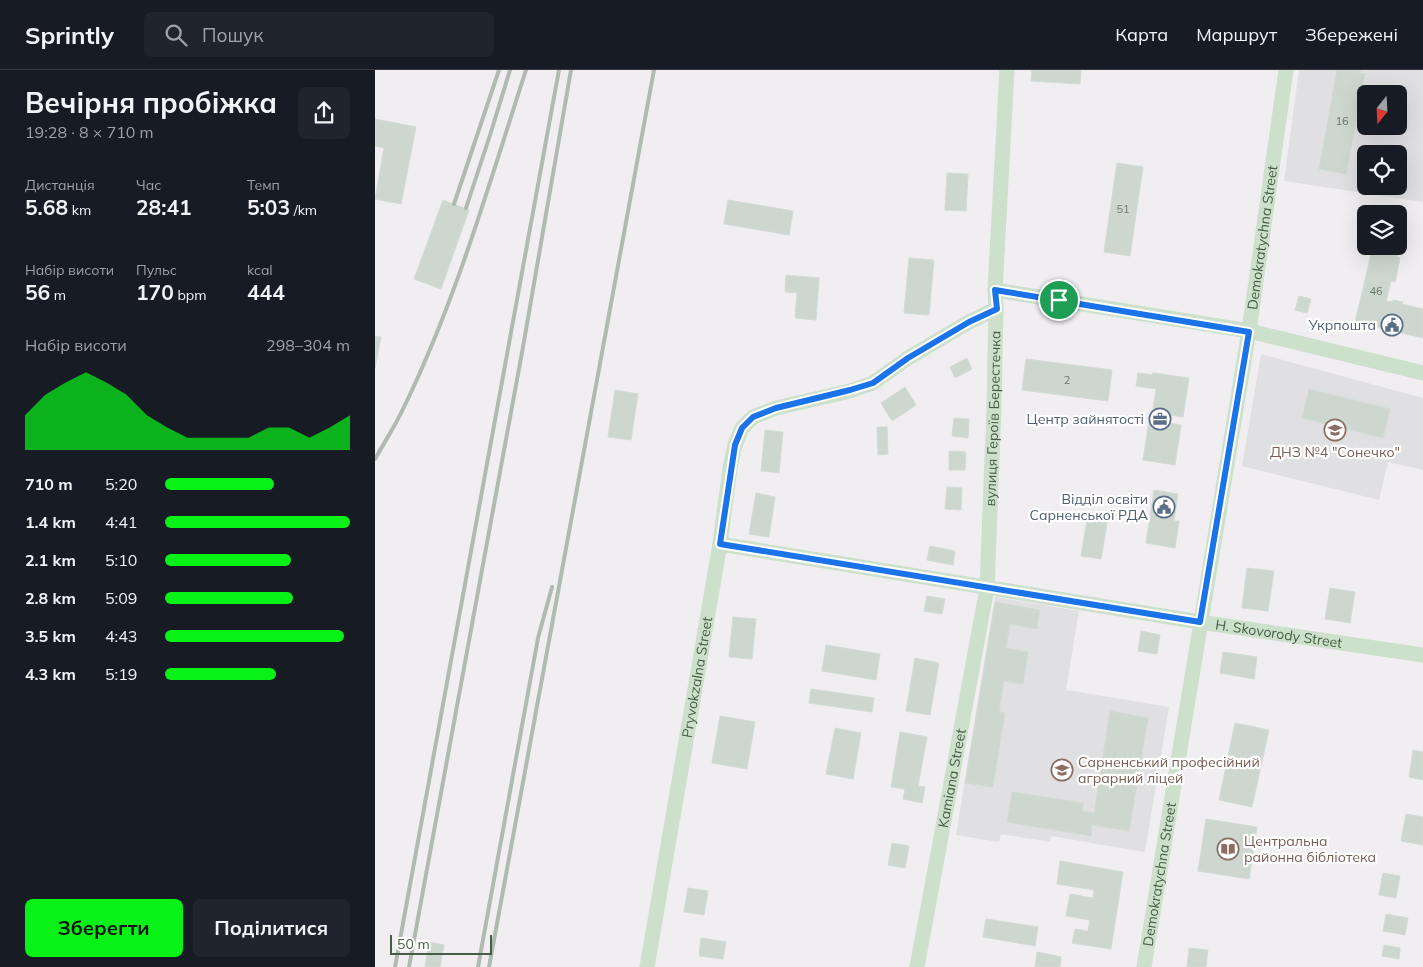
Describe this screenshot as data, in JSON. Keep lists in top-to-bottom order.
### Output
{
  "streets": {
    "street": [
      "Demokratychna Street",
      "вулиця Героїв Берестечка",
      "H. Skovorody Street",
      "Pryvokzalna Street",
      "Kamiana Street"
    ]
  },
  "crossings": [
    ["Demokratychna Street", "H. Skovorody Street"],
    ["вулиця Героїв Берестечка", "H. Skovorody Street"],
    ["вулиця Героїв Берестечка", "Pryvokzalna Street"],
    ["вулиця Героїв Берестечка", "Kamiana Street"],
    ["H. Skovorody Street", "Pryvokzalna Street"],
    ["H. Skovorody Street", "Kamiana Street"]
  ],
  "places": {
    "public building": ["Укрпошта", "Відділ освіти Сарненської РДА"],
    "office": ["Центр зайнятості"],
    "school or university": ["ДНЗ №4 \"Сонечко\"", "Сарненський професійний аграрний ліцей"],
    "library": ["Центральна районна бібліотека"]
  },
  "house_numbers": [
    "16",
    "51",
    "46",
    "2"
  ],
  "scale_bar": "50 m",
  "north": "bottom",
  "page": {
    "header": "Sprintly",
    "search": "Пошук",
    "nav": ["Карта", "Маршрут", "Збережені"],
    "heading": ["Вечірня пробіжка", "19:28 · 8 × 710 m"],
    "stats": [
      ["Дистанція", "5.68 km"],
      ["Час", "28:41"],
      ["Темп", "5:03 /km"],
      ["Набір висоти", "56 m"],
      ["Пульс", "170 bpm"],
      ["kcal", "444"]
    ],
    "chart": ["Набір висоти", "298–304 m"],
    "list": [
      {
        "name": "710 m",
        "note": "5:20"
      },
      {
        "name": "1.4 km",
        "note": "4:41"
      },
      {
        "name": "2.1 km",
        "note": "5:10"
      },
      {
        "name": "2.8 km",
        "note": "5:09"
      },
      {
        "name": "3.5 km",
        "note": "4:43"
      },
      {
        "name": "4.3 km",
        "note": "5:19"
      }
    ],
    "buttons": ["Зберегти", "Поділитися"],
    "scale": "50 m"
  }
}
